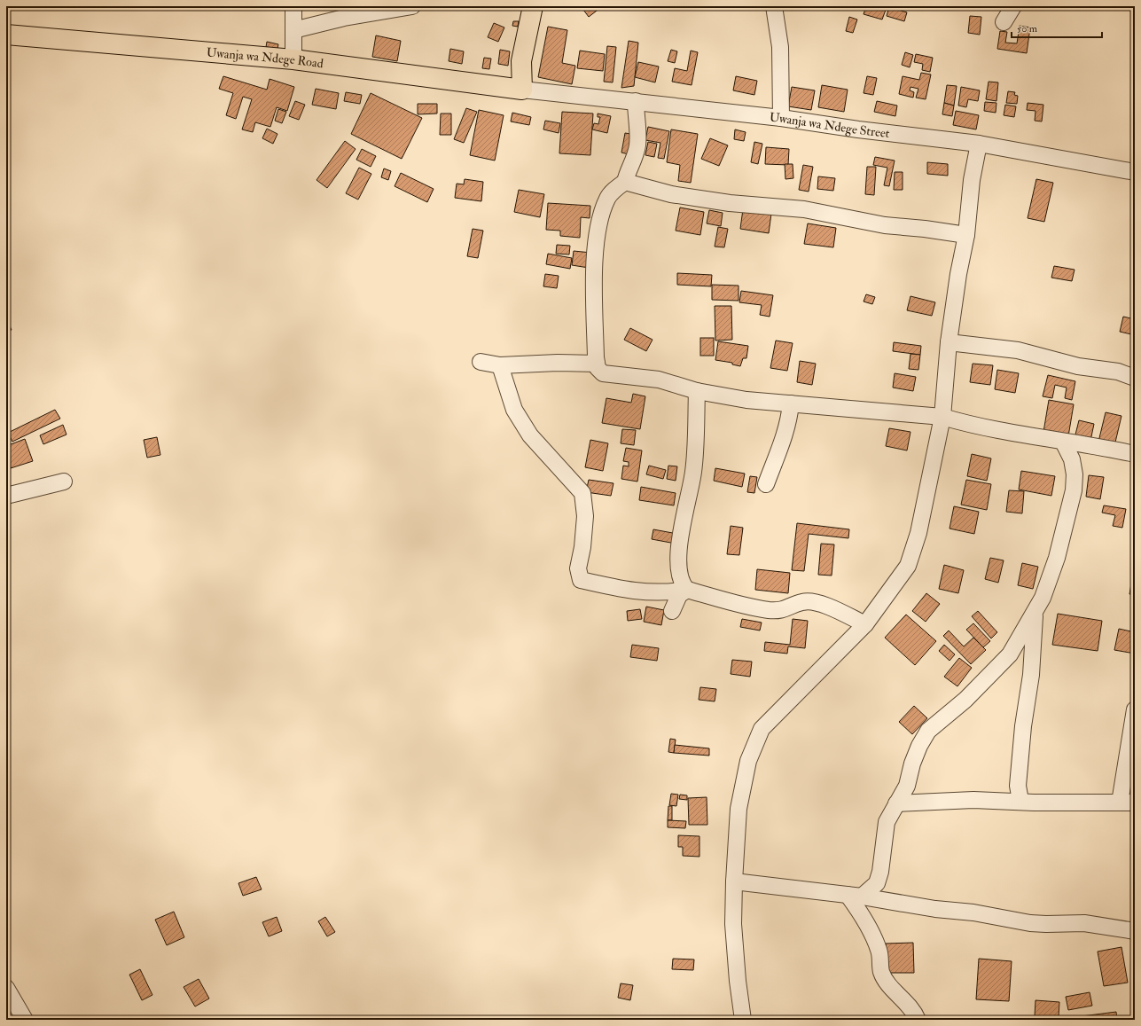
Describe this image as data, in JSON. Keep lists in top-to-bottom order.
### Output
{
  "streets": {
    "main road": ["Uwanja wa Ndege Road"],
    "street": ["Uwanja wa Ndege Street"]
  },
  "crossings": [
    ["Uwanja wa Ndege Road", "Uwanja wa Ndege Street"]
  ],
  "scale_bar": "50 m"
}
